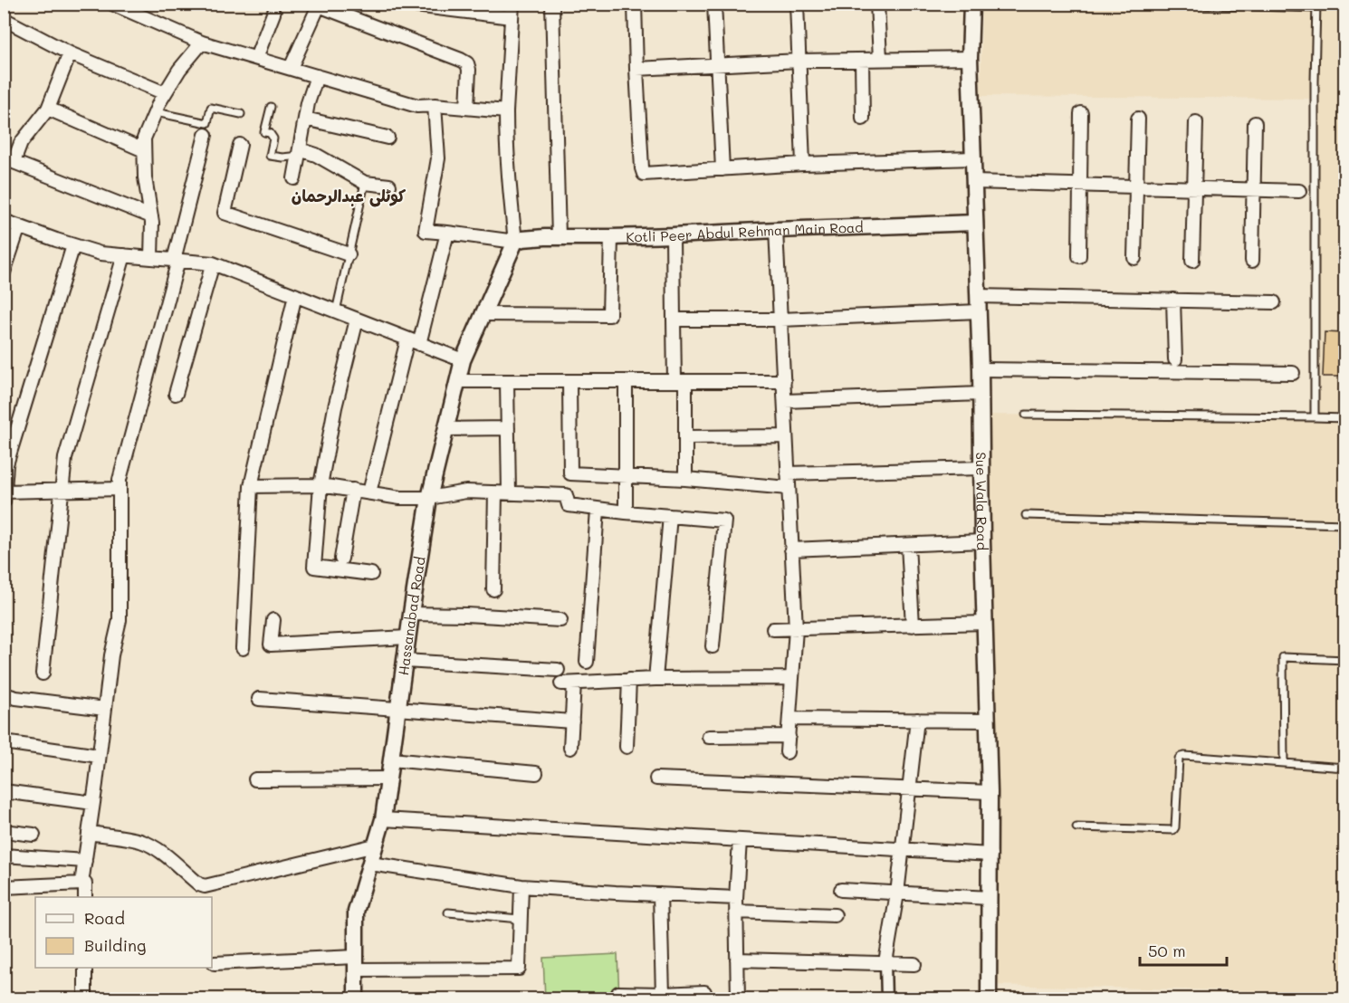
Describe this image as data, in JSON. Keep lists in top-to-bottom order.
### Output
{
  "streets": {
    "street": ["Kotli Peer Abdul Rehman Main Road", "Sue Wala Road", "Hassanabad Road"]
  },
  "crossings": [
    ["Kotli Peer Abdul Rehman Main Road", "Sue Wala Road"],
    ["Kotli Peer Abdul Rehman Main Road", "Hassanabad Road"]
  ],
  "districts": ["کوٹلی عبدالرحمان"],
  "legend": ["Road", "Building"],
  "scale_bar": "50 m"
}
